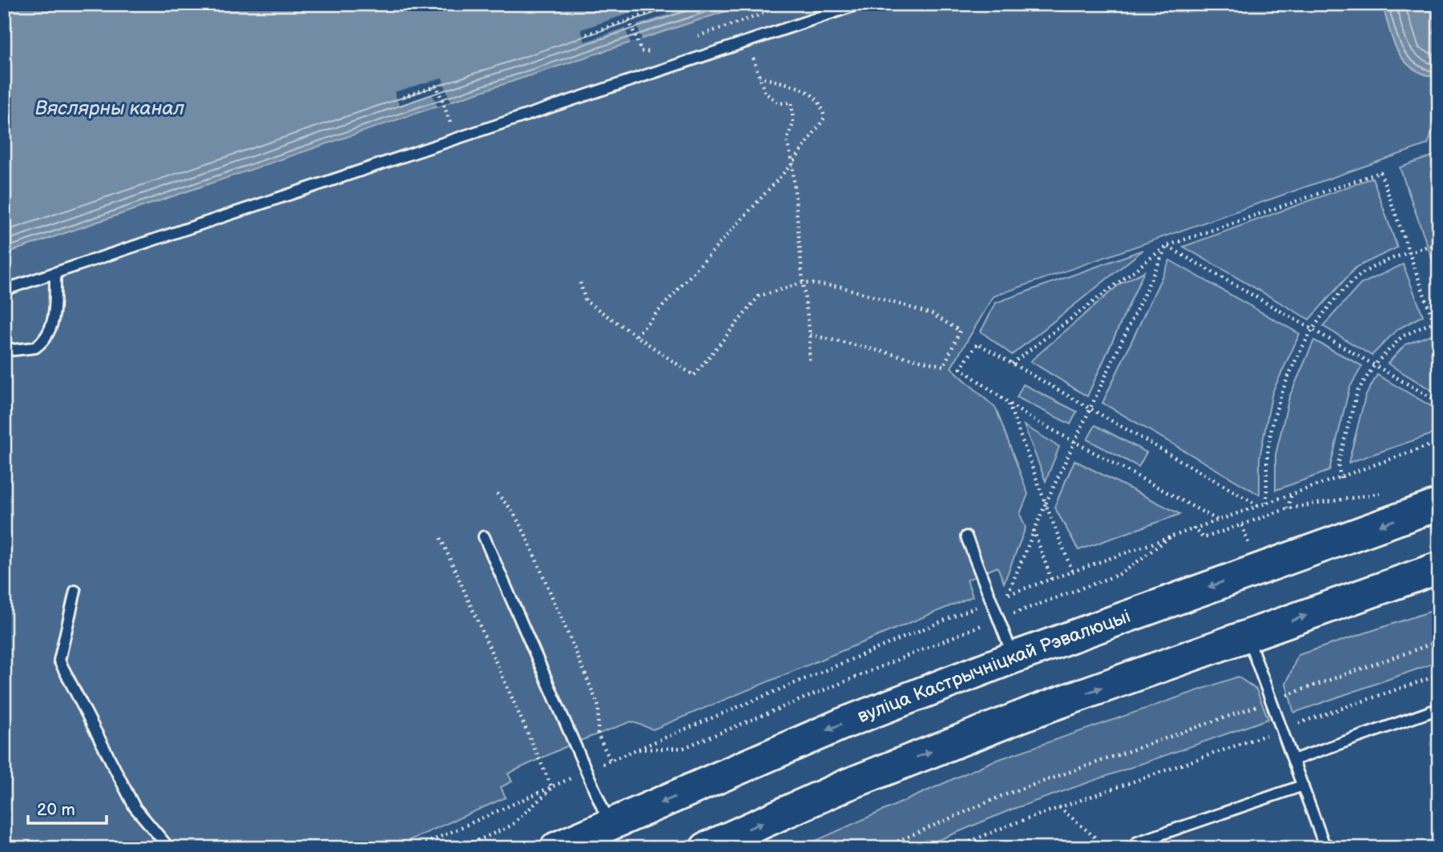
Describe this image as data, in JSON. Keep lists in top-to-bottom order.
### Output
{
  "streets": {
    "highway": ["вуліца Кастрычніцкай Рэвалюцыі"]
  },
  "water": ["Вяслярны канал"],
  "scale_bar": "20 m"
}
